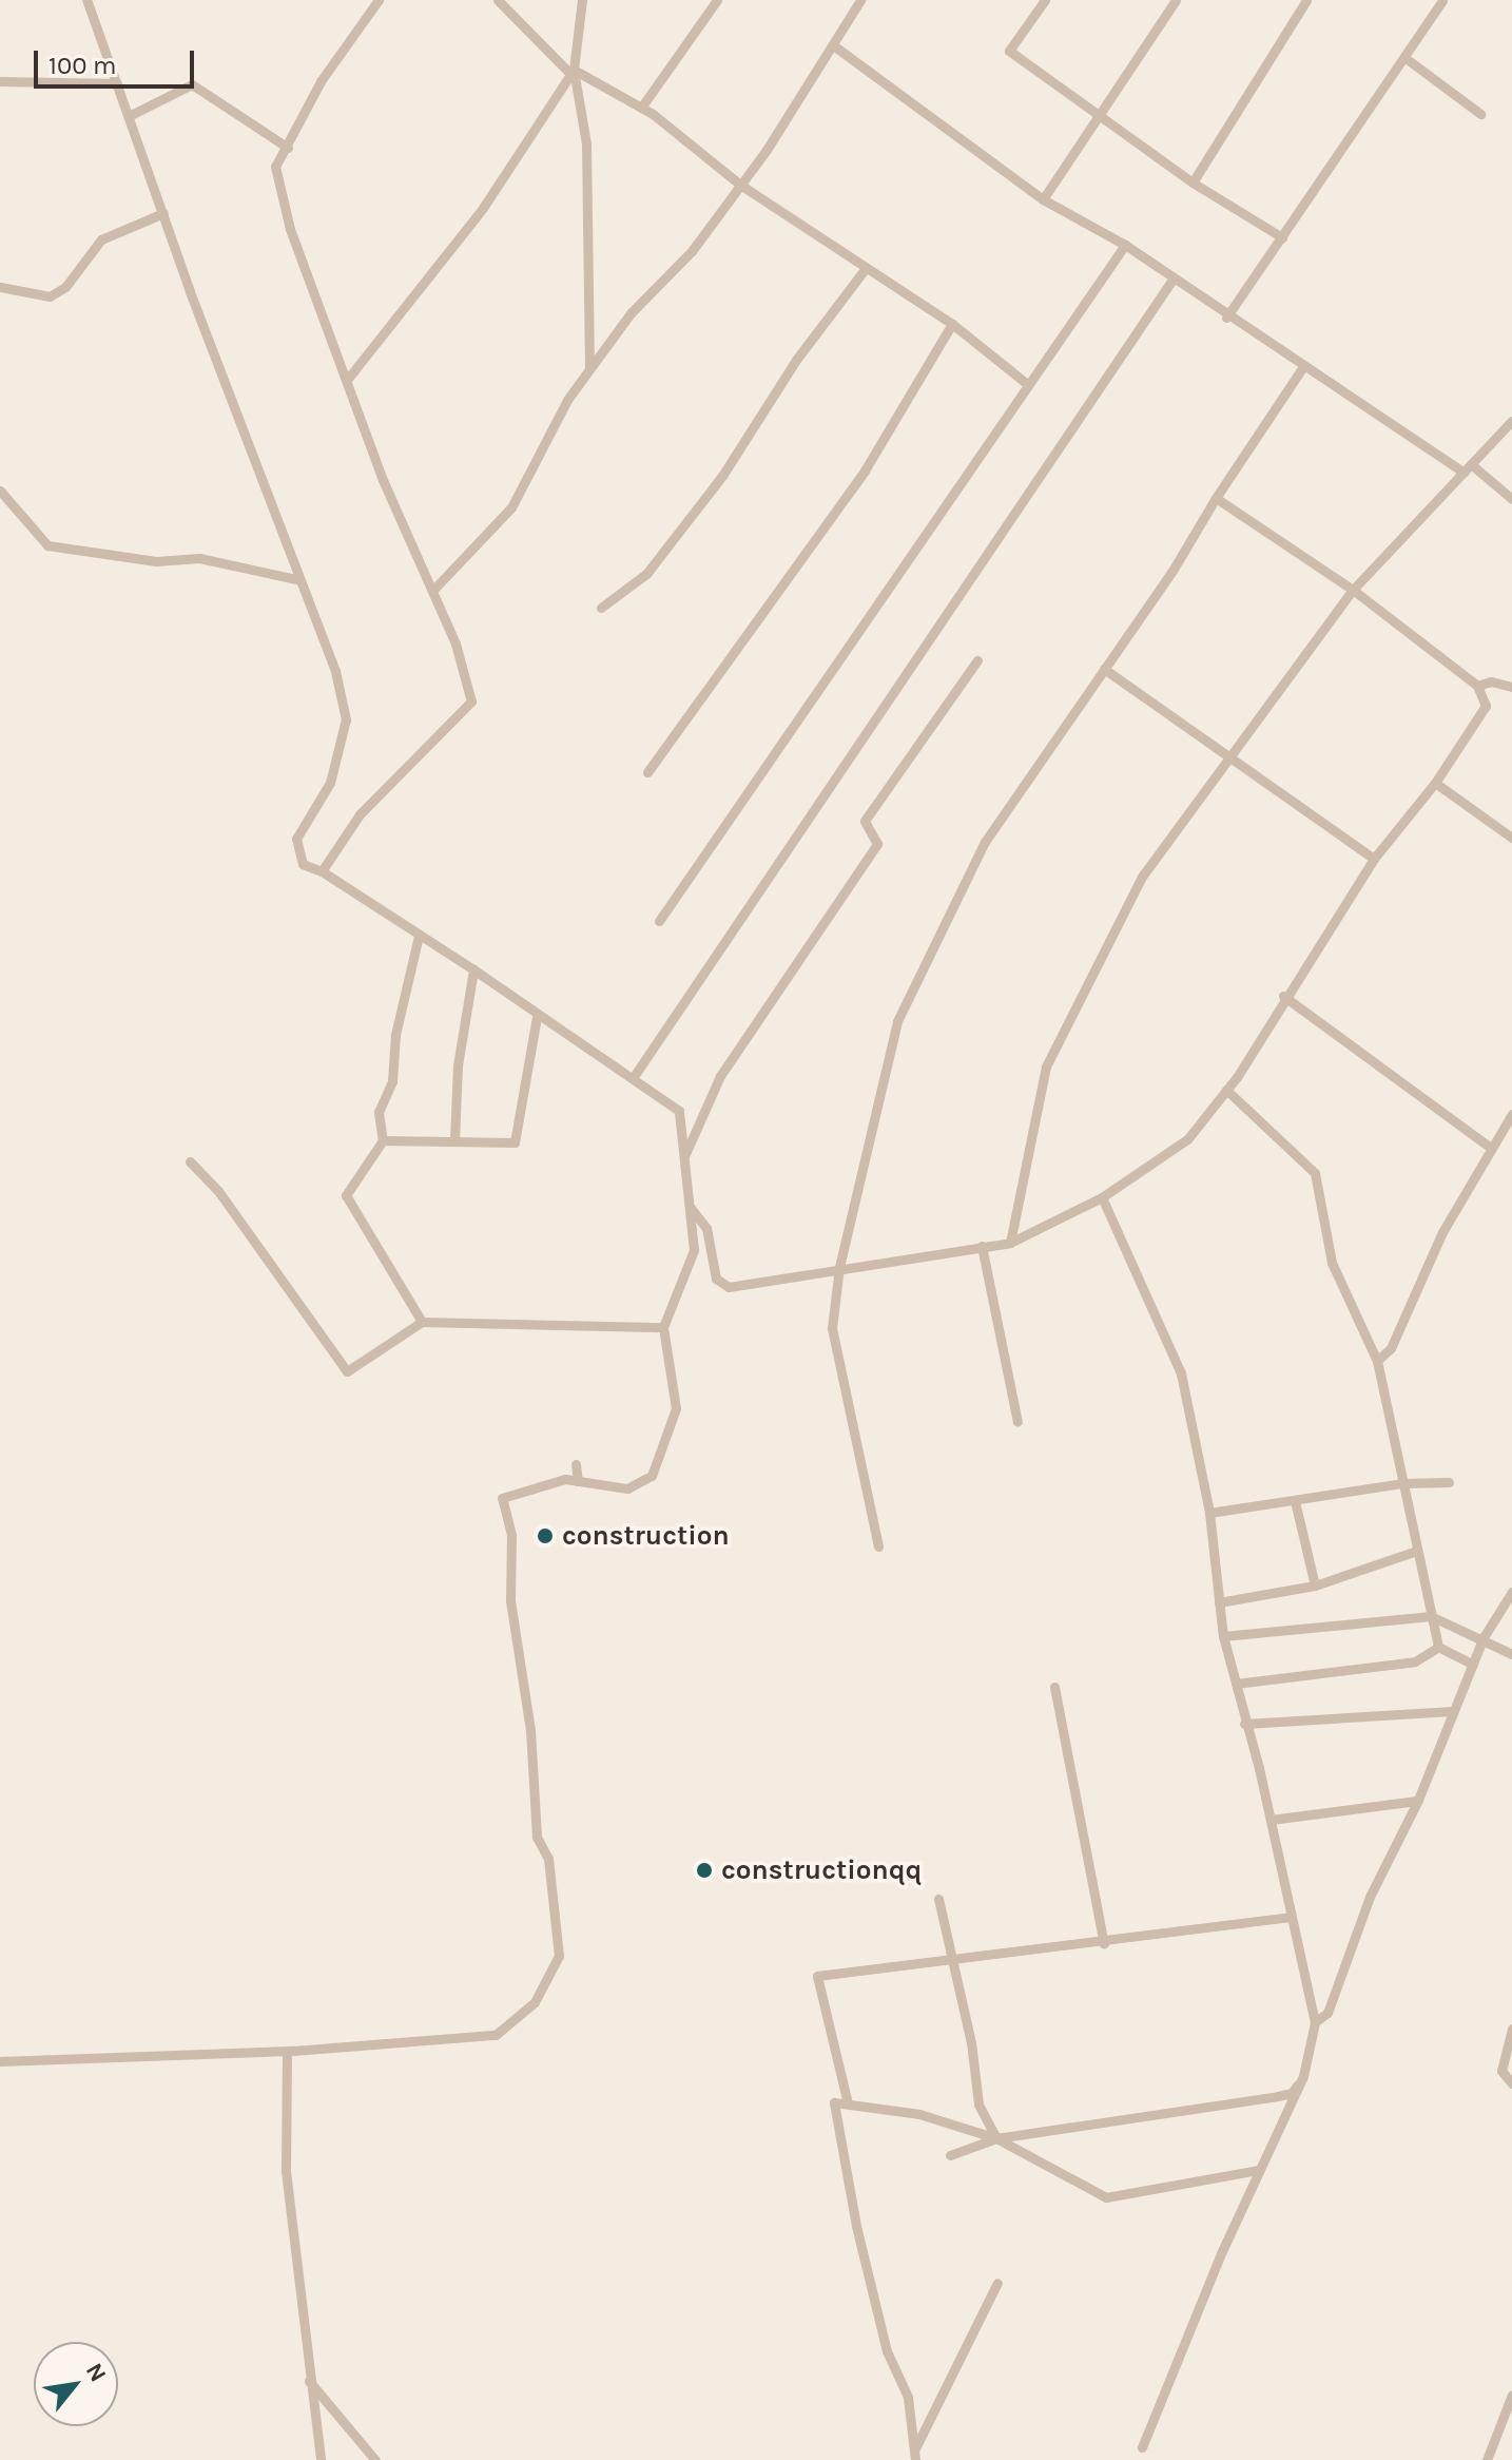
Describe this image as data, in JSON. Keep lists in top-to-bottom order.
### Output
{
  "places": ["construction", "constructionqq"],
  "scale_bar": "100 m",
  "north": "top right"
}
